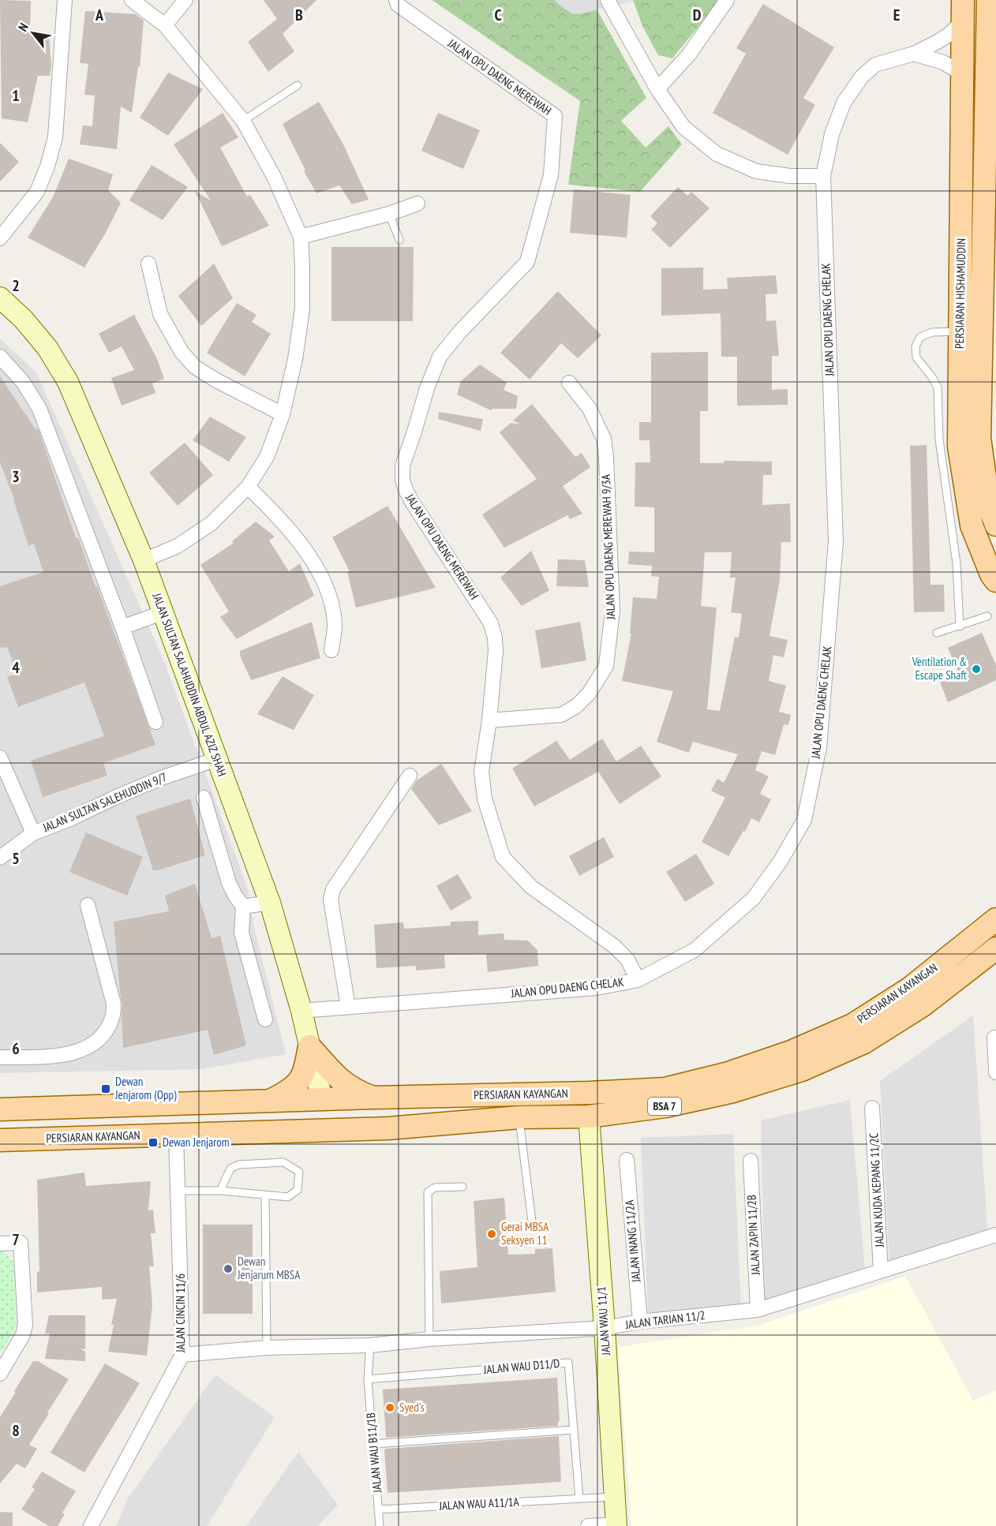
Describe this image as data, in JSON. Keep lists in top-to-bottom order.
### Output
{
  "streets": {
    "main road": ["PERSIARAN HISHAMUDDIN", "PERSIARAN KAYANGAN", "BSA 7"],
    "street": [
      "JALAN OPU DAENG MEREWAH",
      "JALAN OPU DAENG CHELAK",
      "JALAN OPU DAENG MEREWAH 9/3A",
      "JALAN SULTAN SALAHUDDIN ABDUL AZIZ SHAH",
      "JALAN SULTAN SALEHUDDIN 9/7",
      "JALAN KUDA KEPANG 11/2C",
      "JALAN ZAPIN 11/2B",
      "JALAN INANG 11/2A",
      "JALAN CINCIN 11/6",
      "JALAN TARIAN 11/2",
      "JALAN WAU 11/1"
    ],
    "lane": ["JALAN WAU D11/D", "JALAN WAU B11/1B", "JALAN WAU A11/1A"]
  },
  "crossings": [
    ["JALAN OPU DAENG MEREWAH", "JALAN OPU DAENG CHELAK"],
    ["JALAN OPU DAENG MEREWAH", "JALAN OPU DAENG MEREWAH 9/3A"],
    ["PERSIARAN HISHAMUDDIN", "JALAN OPU DAENG CHELAK"],
    ["JALAN OPU DAENG CHELAK", "JALAN SULTAN SALAHUDDIN ABDUL AZIZ SHAH"],
    ["JALAN SULTAN SALAHUDDIN ABDUL AZIZ SHAH", "JALAN SULTAN SALEHUDDIN 9/7"],
    ["JALAN SULTAN SALAHUDDIN ABDUL AZIZ SHAH", "PERSIARAN KAYANGAN"],
    ["PERSIARAN KAYANGAN", "JALAN CINCIN 11/6"],
    ["PERSIARAN KAYANGAN", "JALAN WAU 11/1"],
    ["JALAN KUDA KEPANG 11/2C", "JALAN TARIAN 11/2"],
    ["JALAN ZAPIN 11/2B", "JALAN TARIAN 11/2"],
    ["JALAN INANG 11/2A", "JALAN TARIAN 11/2"],
    ["JALAN CINCIN 11/6", "JALAN TARIAN 11/2"],
    ["JALAN TARIAN 11/2", "JALAN WAU 11/1"],
    ["JALAN TARIAN 11/2", "JALAN WAU B11/1B"],
    ["JALAN WAU 11/1", "JALAN WAU A11/1A"],
    ["JALAN WAU D11/D", "JALAN WAU B11/1B"],
    ["JALAN WAU D11/D", "JALAN WAU A11/1A"],
    ["JALAN WAU B11/1B", "JALAN WAU A11/1A"]
  ],
  "places": {
    "other": [
      "Ventilation & Escape Shaft",
      "Gerai MBSA Seksyen 11",
      "Dewan Jenjarum MBSA",
      "Syed's"
    ],
    "transit": ["Dewan Jenjarom (Opp)", "Dewan Jenjarom"]
  },
  "north": "top left",
  "grid": {
    "columns": [
      "A",
      "B",
      "C",
      "D",
      "E"
    ],
    "rows": [
      "1",
      "2",
      "3",
      "4",
      "5",
      "6",
      "7",
      "8"
    ]
  }
}
